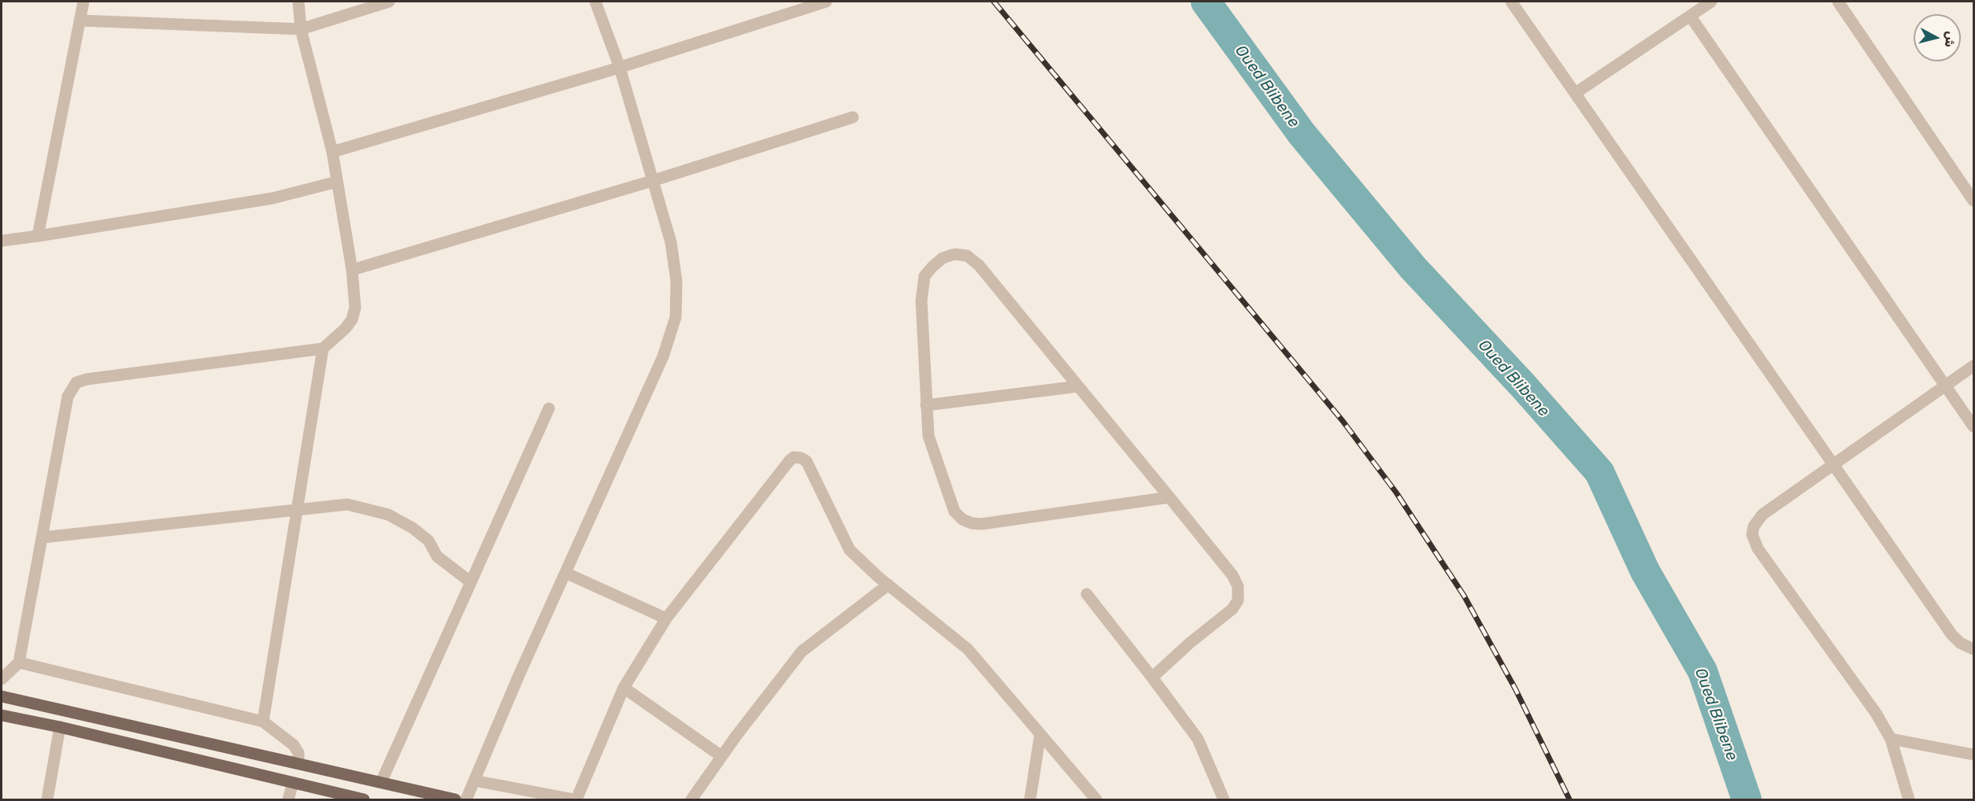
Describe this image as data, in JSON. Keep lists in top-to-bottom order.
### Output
{
  "water": ["Oued Blibene"],
  "north": "right"
}
